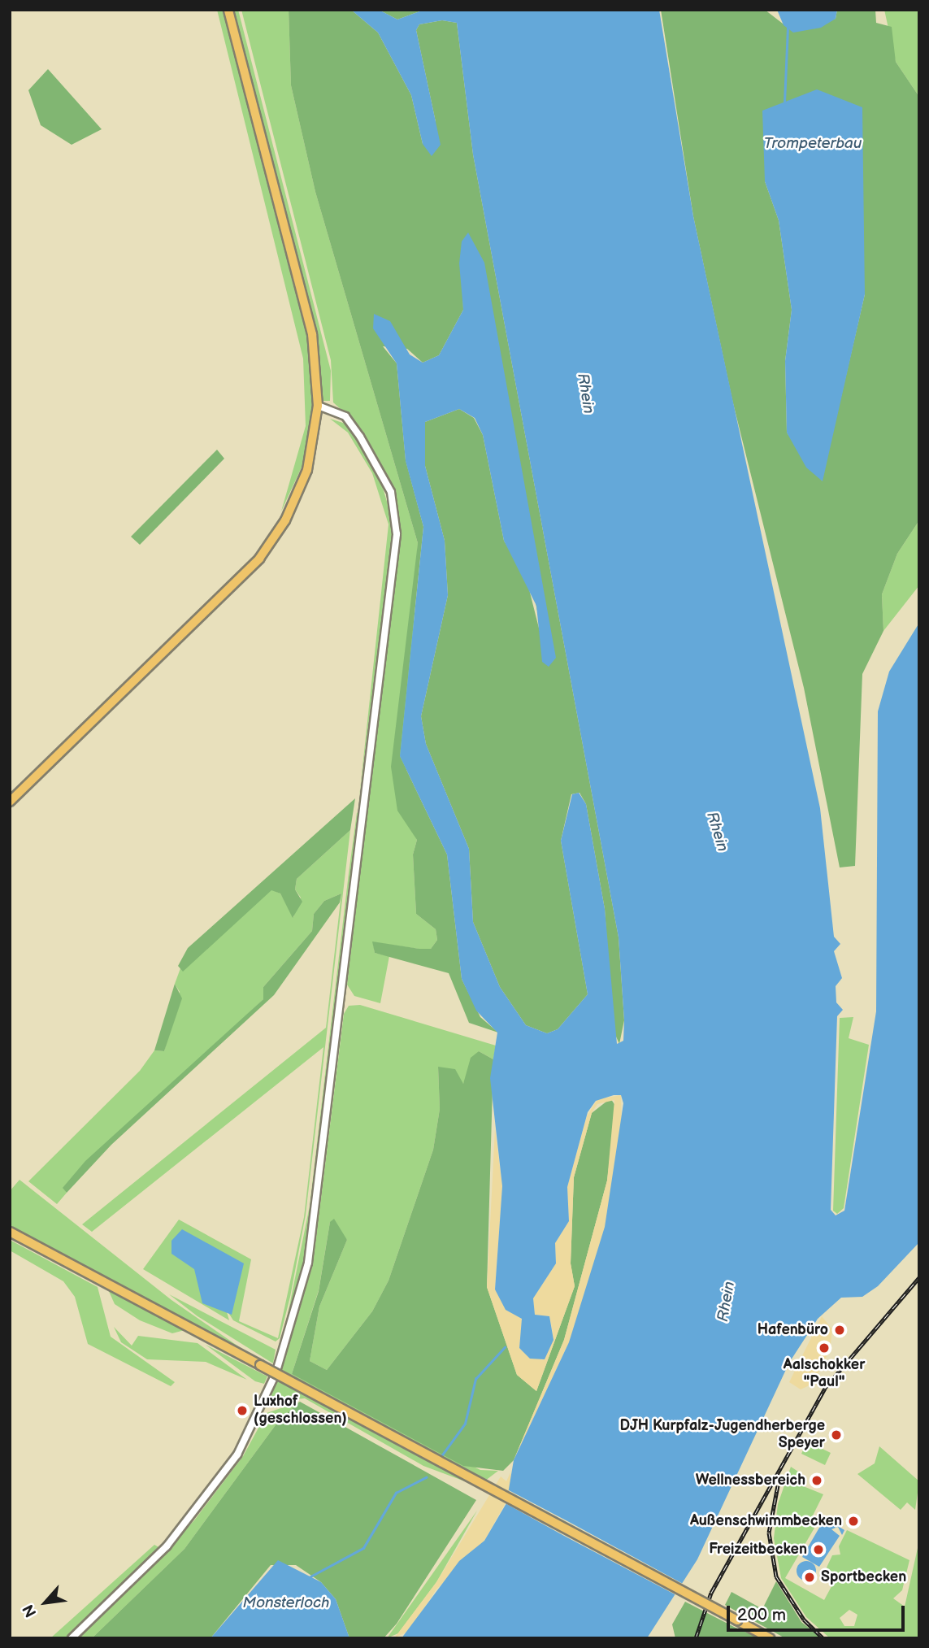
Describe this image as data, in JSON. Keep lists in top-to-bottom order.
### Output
{
  "water": ["Trompeterbau", "Rhein", "Monsterloch"],
  "places": [
    "Hafenbüro",
    "Aalschokker \"Paul\"",
    "Luxhof (geschlossen)",
    "DJH Kurpfalz-Jugendherberge Speyer",
    "Wellnessbereich",
    "Außenschwimmbecken",
    "Freizeitbecken",
    "Sportbecken"
  ],
  "scale_bar": "200 m",
  "north": "bottom left"
}
